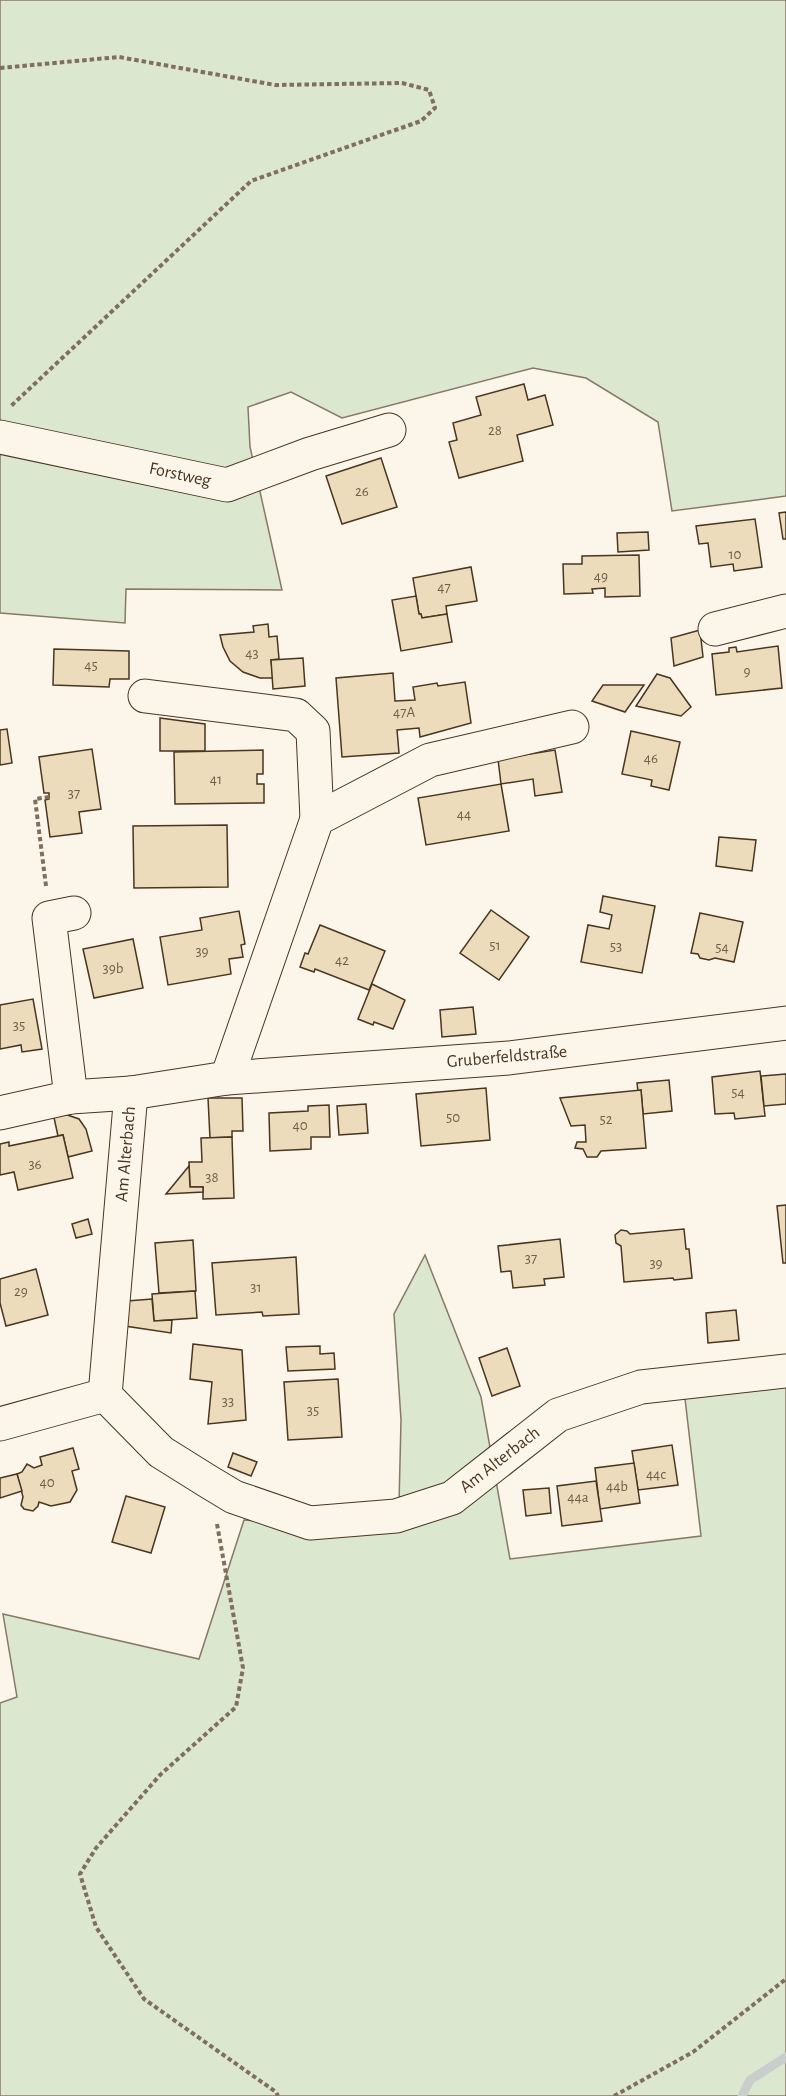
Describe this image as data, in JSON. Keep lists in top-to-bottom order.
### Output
{
  "streets": {
    "street": ["Forstweg", "Gruberfeldstraße", "Am Alterbach"]
  },
  "crossings": [
    ["Gruberfeldstraße", "Am Alterbach"]
  ],
  "house_numbers": [
    "28",
    "26",
    "10",
    "49",
    "47",
    "43",
    "45",
    "9",
    "47A",
    "46",
    "41",
    "37",
    "44",
    "51",
    "53",
    "54",
    "39",
    "42",
    "39b",
    "35",
    "54",
    "50",
    "52",
    "40",
    "36",
    "38",
    "37",
    "39",
    "31",
    "29",
    "33",
    "35",
    "44c",
    "40",
    "44b",
    "44a"
  ]
}
